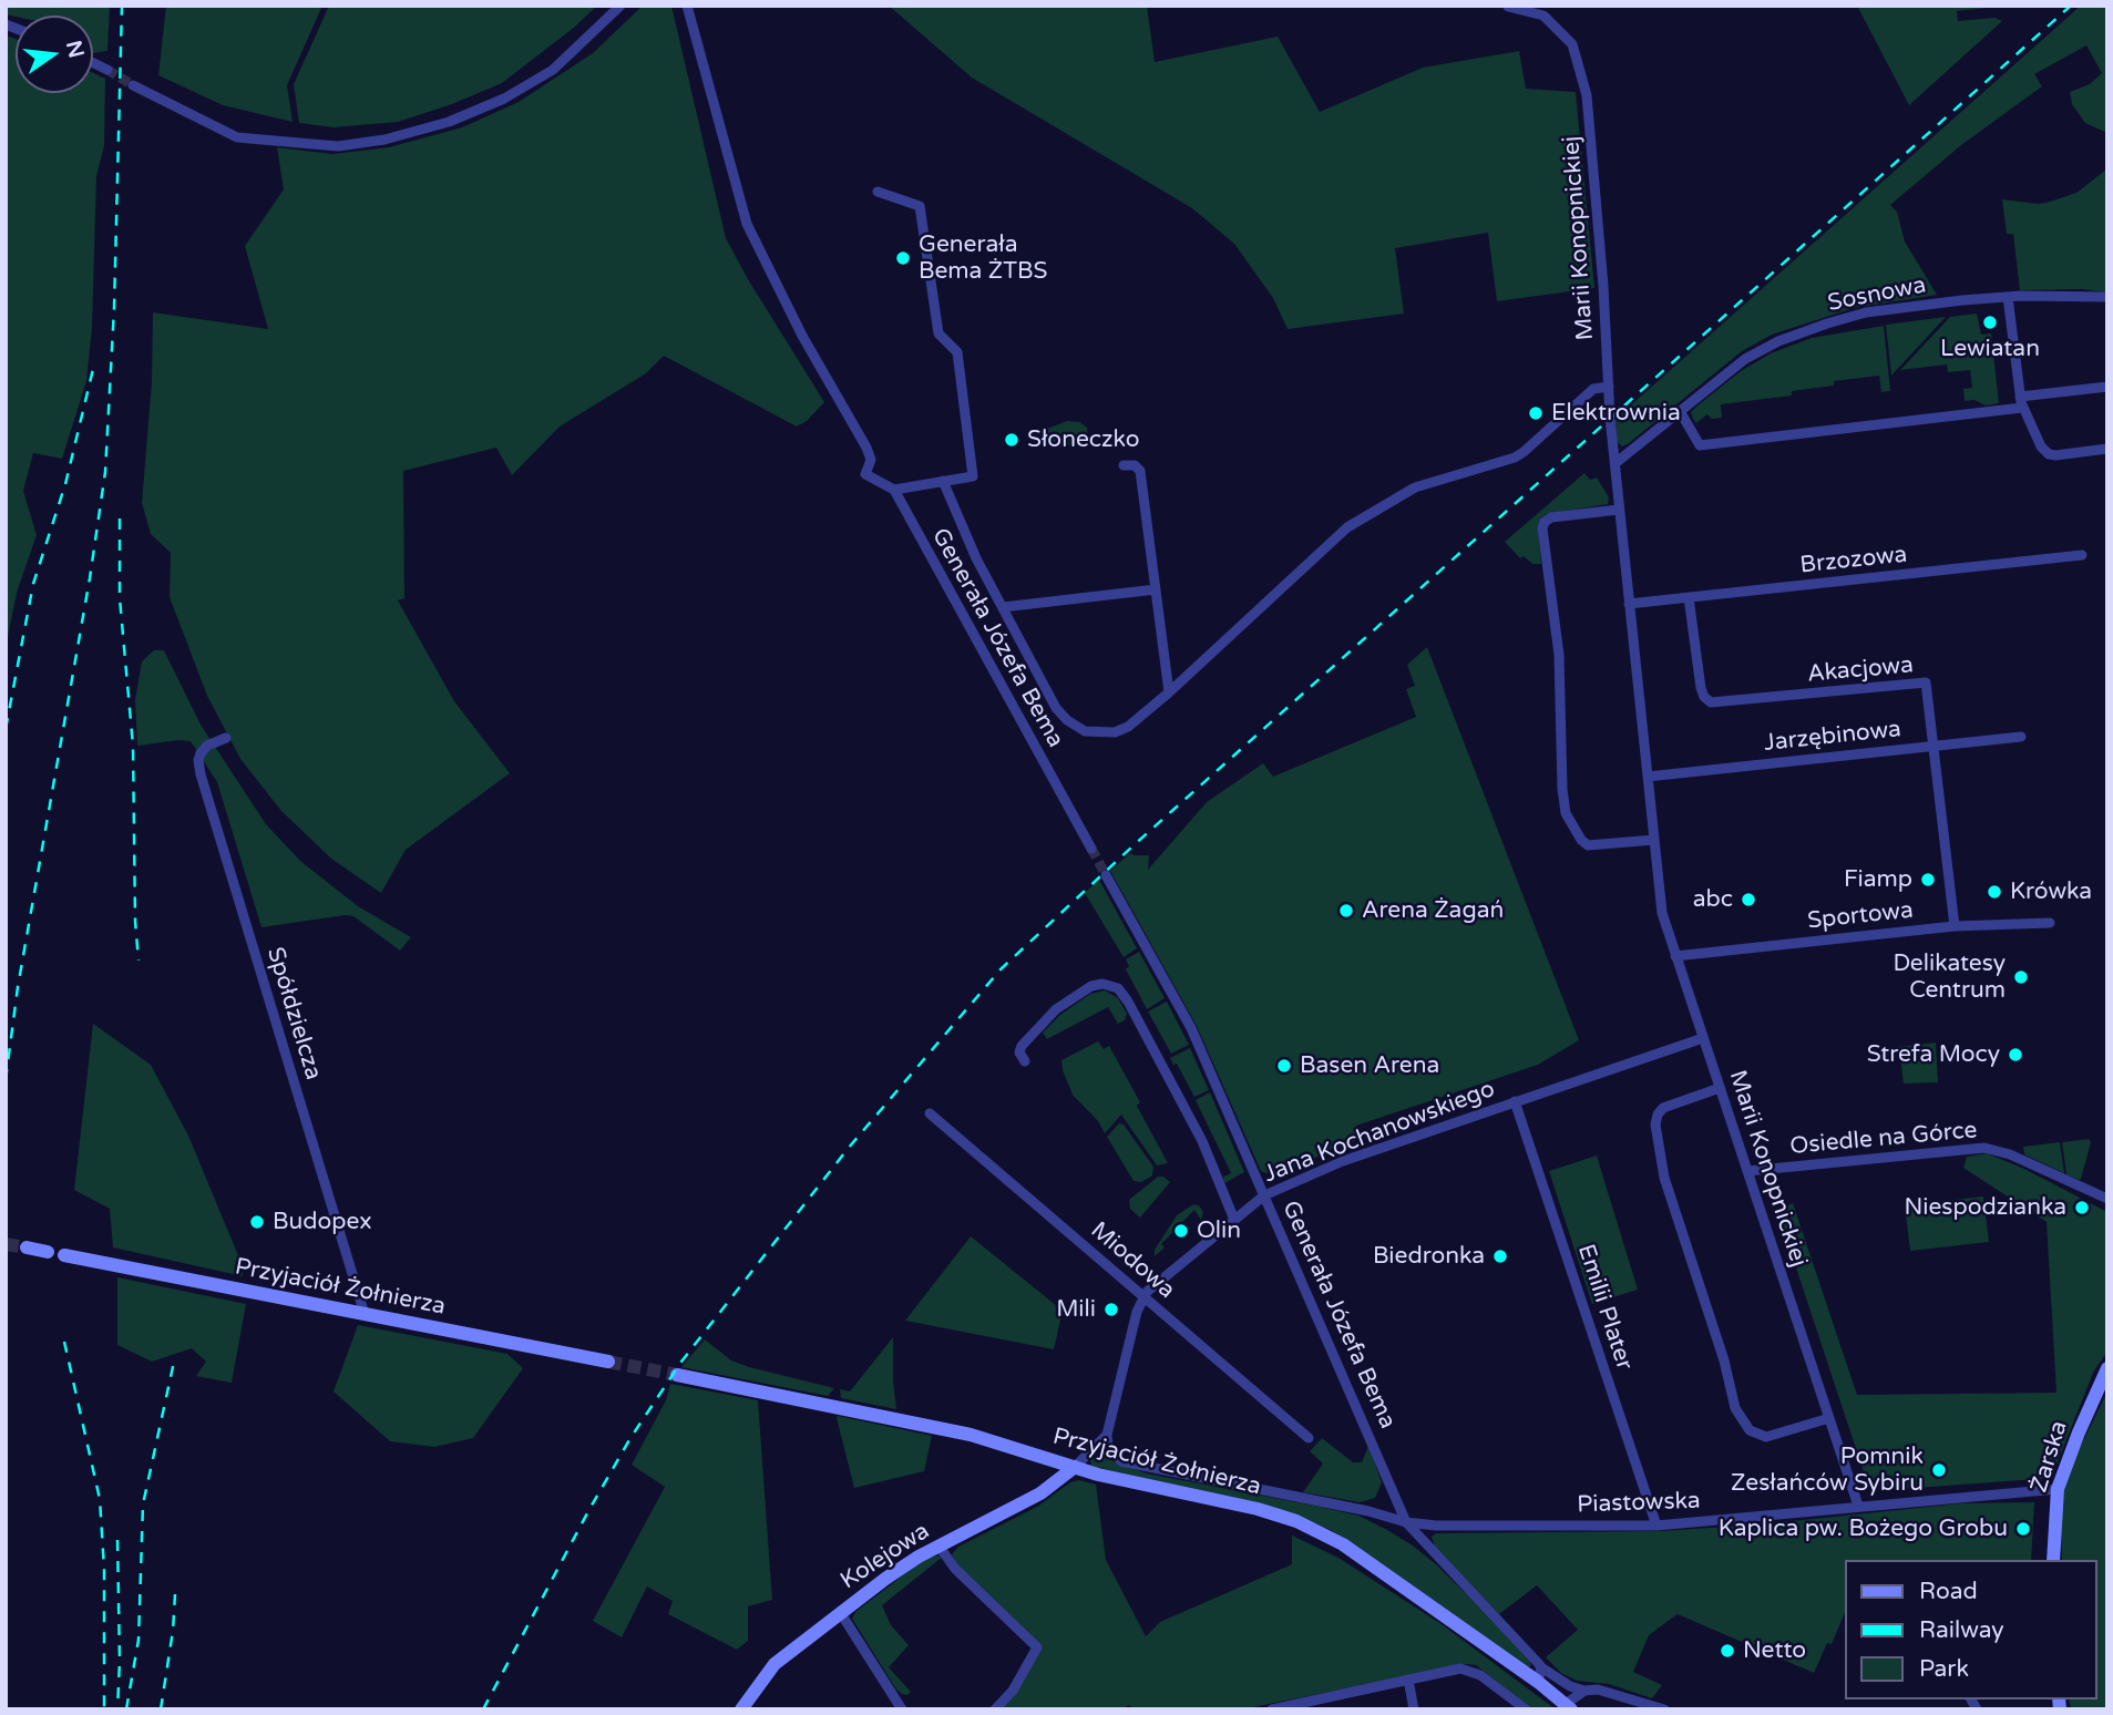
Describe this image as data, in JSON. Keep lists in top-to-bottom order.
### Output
{
  "streets": {
    "main road": ["Przyjaciół Żołnierza", "Żarska", "Kolejowa"],
    "street": [
      "Marii Konopnickiej",
      "Sosnowa",
      "Brzozowa",
      "Generała Józefa Bema",
      "Akacjowa",
      "Jarzębinowa",
      "Sportowa",
      "Spółdzielcza",
      "Jana Kochanowskiego",
      "Osiedle na Górce",
      "Miodowa",
      "Emilii Plater",
      "Piastowska"
    ]
  },
  "crossings": [
    ["Marii Konopnickiej", "Sosnowa"],
    ["Marii Konopnickiej", "Brzozowa"],
    ["Marii Konopnickiej", "Generała Józefa Bema"],
    ["Marii Konopnickiej", "Jarzębinowa"],
    ["Marii Konopnickiej", "Sportowa"],
    ["Marii Konopnickiej", "Jana Kochanowskiego"],
    ["Marii Konopnickiej", "Osiedle na Górce"],
    ["Marii Konopnickiej", "Piastowska"],
    ["Brzozowa", "Akacjowa"],
    ["Generała Józefa Bema", "Jana Kochanowskiego"],
    ["Generała Józefa Bema", "Przyjaciół Żołnierza"],
    ["Generała Józefa Bema", "Piastowska"],
    ["Akacjowa", "Jarzębinowa"],
    ["Akacjowa", "Sportowa"],
    ["Spółdzielcza", "Przyjaciół Żołnierza"],
    ["Jana Kochanowskiego", "Miodowa"],
    ["Jana Kochanowskiego", "Przyjaciół Żołnierza"],
    ["Jana Kochanowskiego", "Emilii Plater"],
    ["Przyjaciół Żołnierza", "Piastowska"],
    ["Przyjaciół Żołnierza", "Kolejowa"],
    ["Emilii Plater", "Piastowska"],
    ["Żarska", "Piastowska"]
  ],
  "places": [
    "Generała Bema ŻTBS",
    "Lewiatan",
    "Elektrownia",
    "Słoneczko",
    "Fiamp",
    "Krówka",
    "abc",
    "Arena Żagań",
    "Delikatesy Centrum",
    "Strefa Mocy",
    "Basen Arena",
    "Niespodzianka",
    "Budopex",
    "Olin",
    "Biedronka",
    "Mili",
    "Pomnik Zesłańców Sybiru",
    "Kaplica pw. Bożego Grobu",
    "Netto"
  ],
  "legend": ["Road", "Railway", "Park"],
  "north": "right"
}
